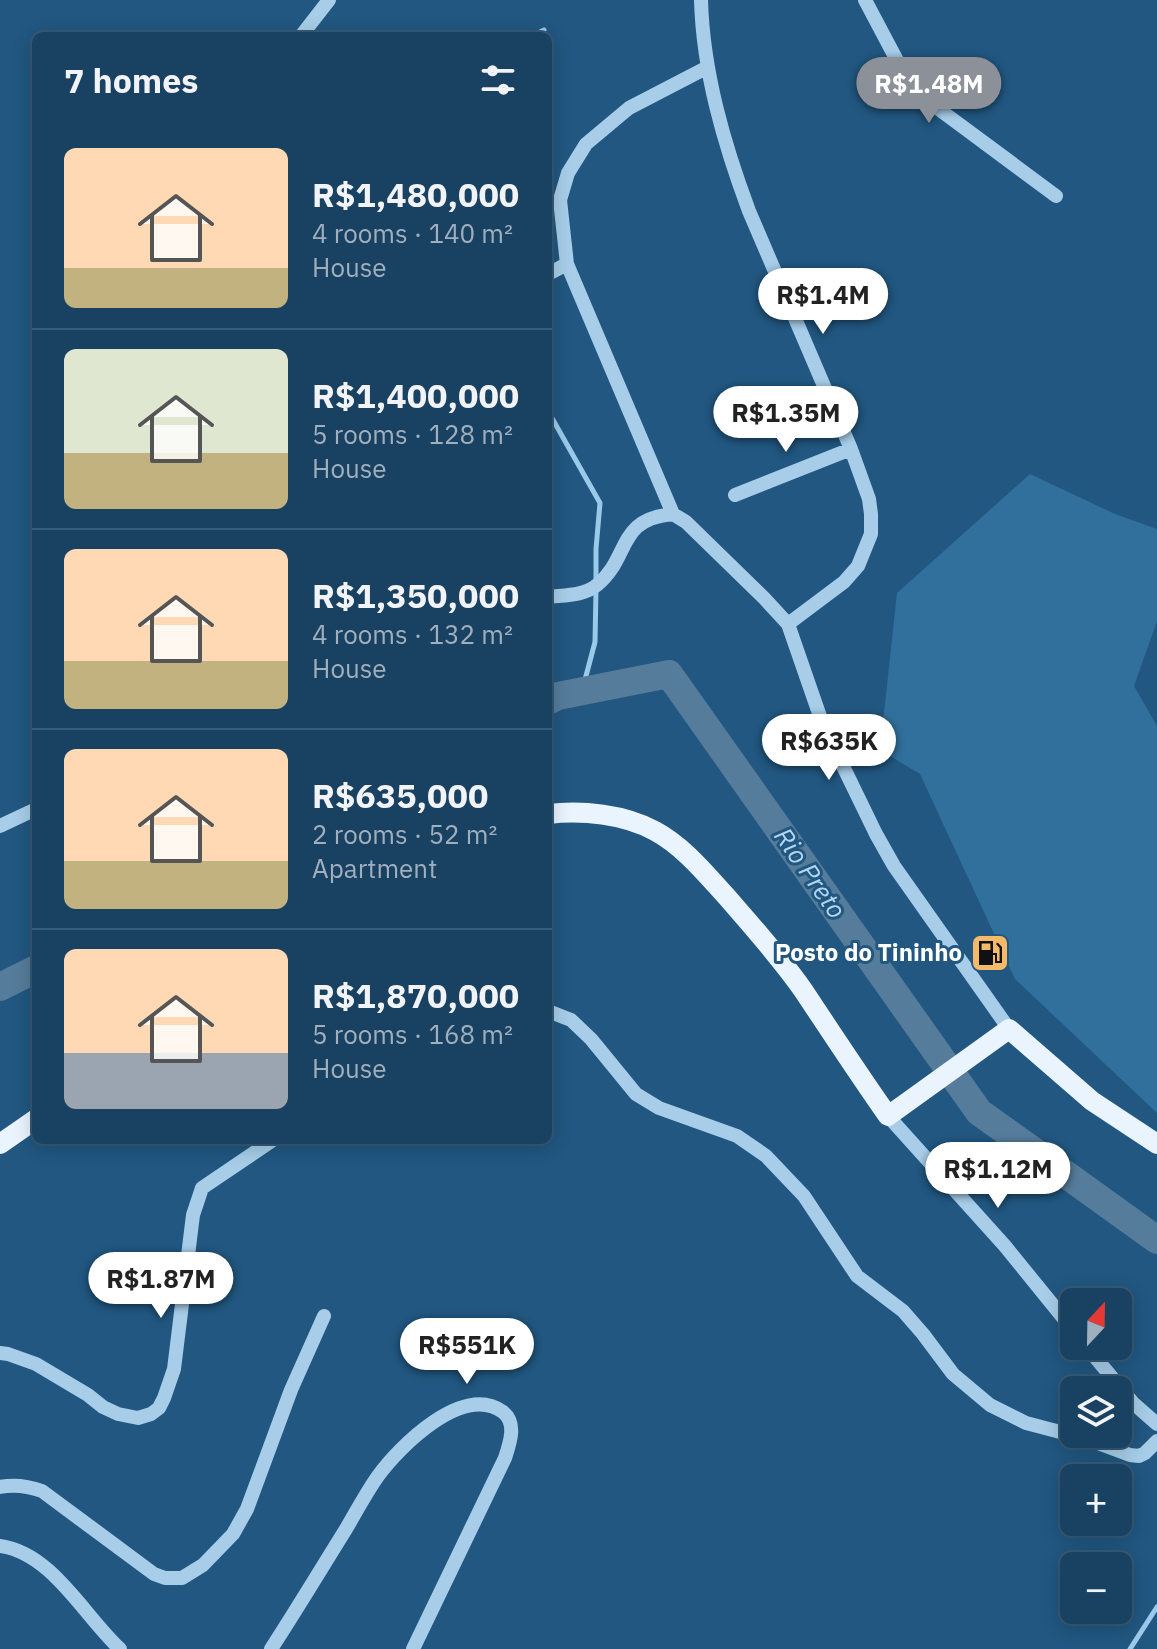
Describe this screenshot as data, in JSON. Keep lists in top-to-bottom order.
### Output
{
  "water": ["Rio Preto"],
  "places": {
    "fuel station": ["Posto do Tininho"]
  },
  "north": "top",
  "page": {
    "heading": "7 homes",
    "price": [
      "R$1.48M",
      "R$1.4M",
      "R$1.35M",
      "R$635K",
      "R$1.12M",
      "R$1.87M",
      "R$551K"
    ],
    "list": [
      {
        "name": "R$1,480,000",
        "note": "4 rooms · 140 m² · House"
      },
      {
        "name": "R$1,400,000",
        "note": "5 rooms · 128 m² · House"
      },
      {
        "name": "R$1,350,000",
        "note": "4 rooms · 132 m² · House"
      },
      {
        "name": "R$635,000",
        "note": "2 rooms · 52 m² · Apartment"
      },
      {
        "name": "R$1,870,000",
        "note": "5 rooms · 168 m² · House"
      }
    ],
    "map_buttons": ["+", "−"]
  }
}
